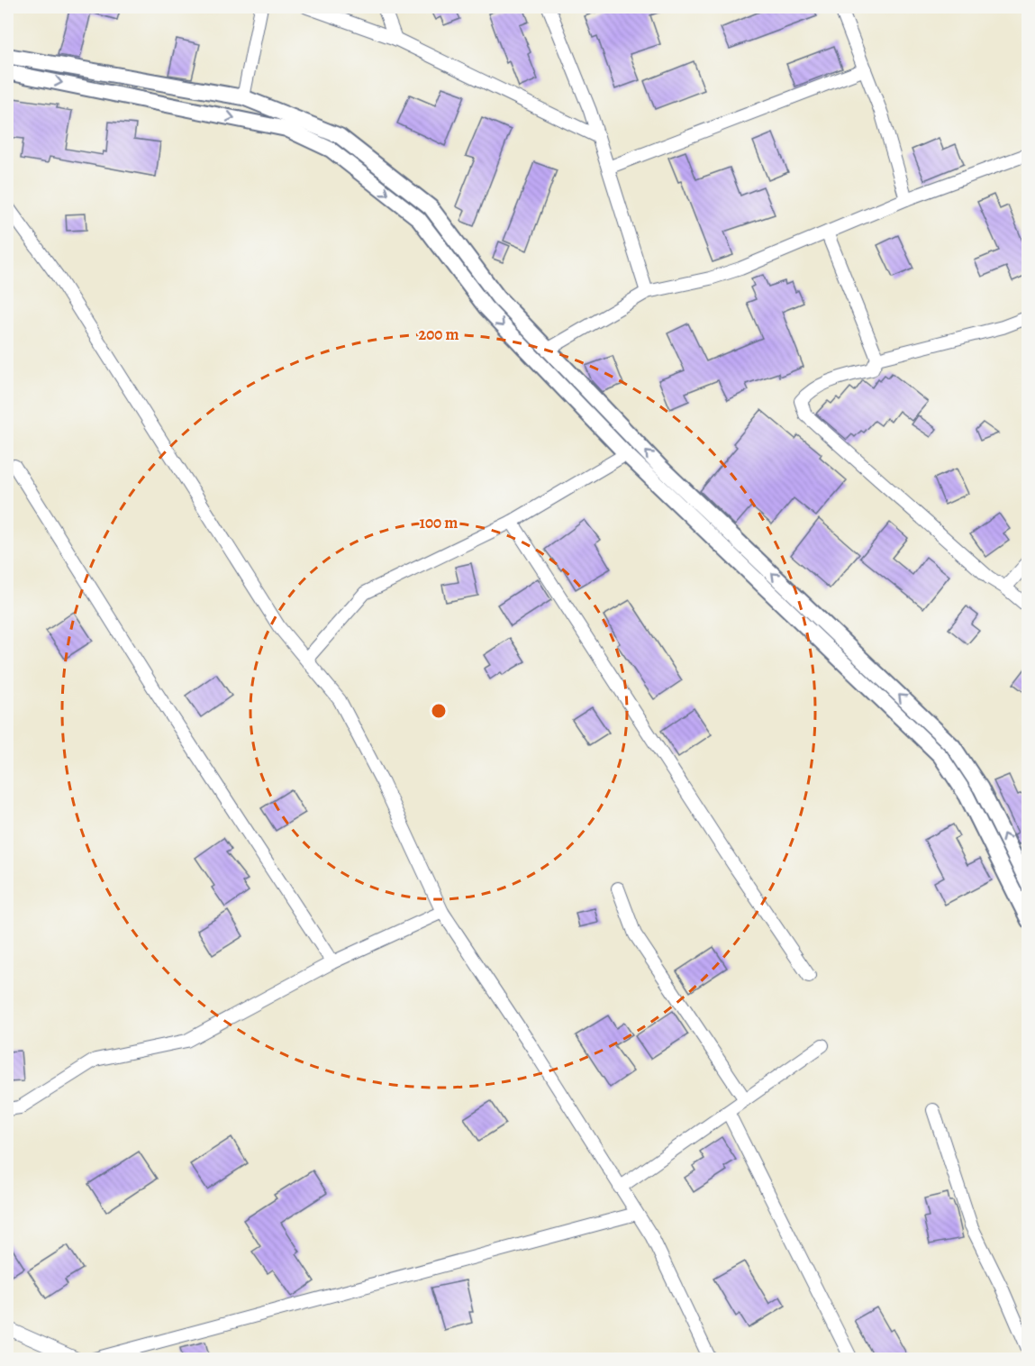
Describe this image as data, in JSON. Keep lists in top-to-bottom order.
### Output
{
  "rings": ["200 m", "100 m"]
}
